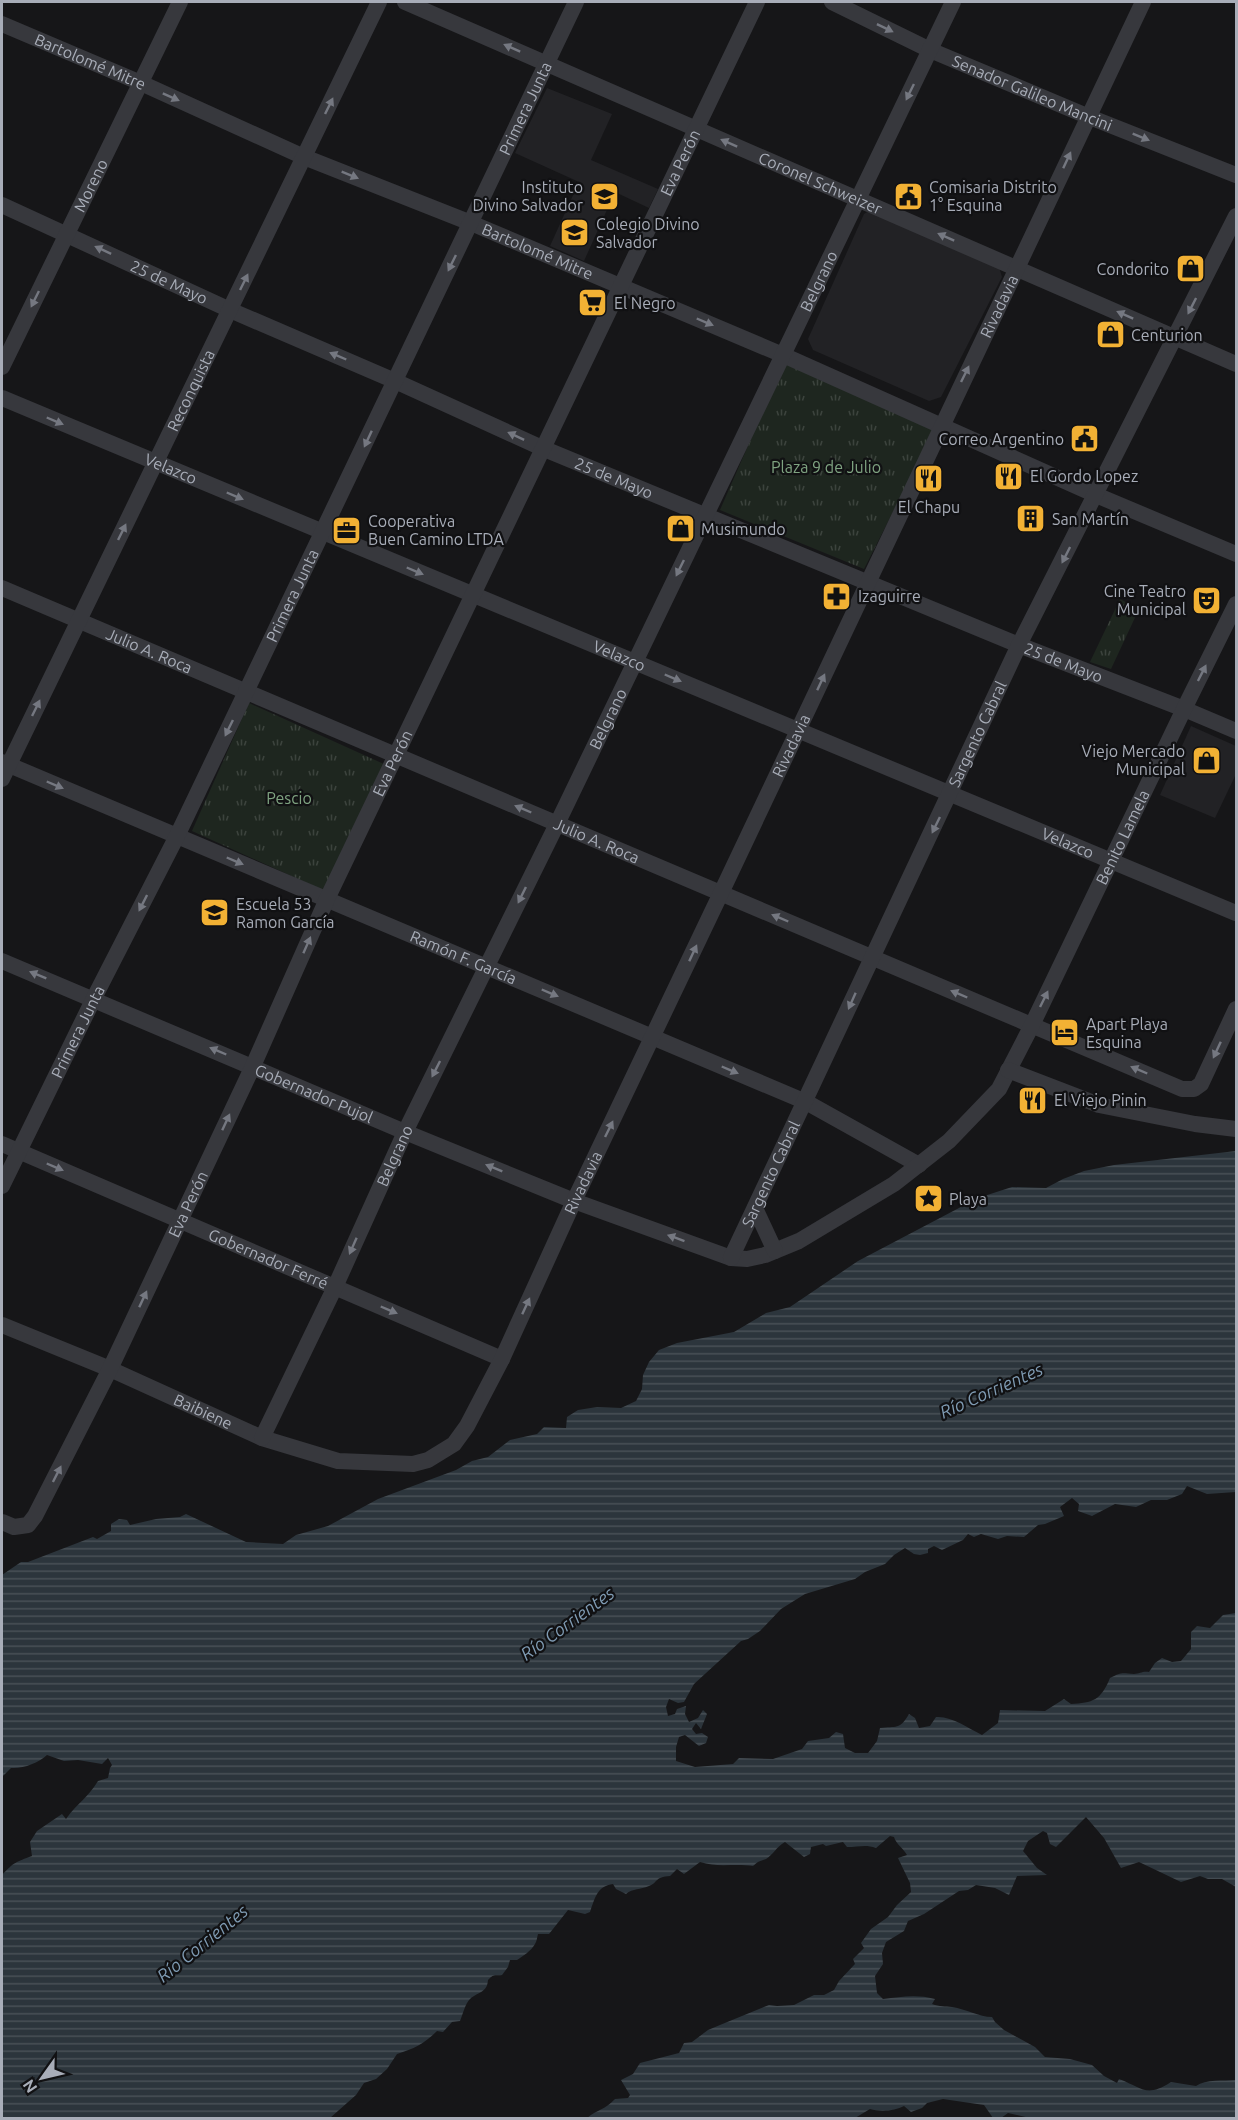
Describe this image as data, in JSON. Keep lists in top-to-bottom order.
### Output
{
  "streets": {
    "street": [
      "Bartolomé Mitre",
      "Senador Galileo Mancini",
      "Primera Junta",
      "Eva Perón",
      "Coronel Schweizer",
      "Moreno",
      "Belgrano",
      "25 de Mayo",
      "Rivadavia",
      "Reconquista",
      "Velazco",
      "Julio A. Roca",
      "Sargento Cabral",
      "Benito Lamela",
      "Ramón F. García",
      "Gobernador Pujol",
      "Gobernador Ferré",
      "Baibiene"
    ]
  },
  "crossings": [
    ["Bartolomé Mitre", "Primera Junta"],
    ["Bartolomé Mitre", "Eva Perón"],
    ["Bartolomé Mitre", "Moreno"],
    ["Bartolomé Mitre", "Belgrano"],
    ["Bartolomé Mitre", "Rivadavia"],
    ["Bartolomé Mitre", "Reconquista"],
    ["Bartolomé Mitre", "Sargento Cabral"],
    ["Senador Galileo Mancini", "Belgrano"],
    ["Senador Galileo Mancini", "Rivadavia"],
    ["Primera Junta", "Coronel Schweizer"],
    ["Primera Junta", "25 de Mayo"],
    ["Primera Junta", "Velazco"],
    ["Primera Junta", "Julio A. Roca"],
    ["Primera Junta", "Ramón F. García"],
    ["Primera Junta", "Gobernador Pujol"],
    ["Primera Junta", "Gobernador Ferré"],
    ["Eva Perón", "Coronel Schweizer"],
    ["Eva Perón", "25 de Mayo"],
    ["Eva Perón", "Velazco"],
    ["Eva Perón", "Julio A. Roca"],
    ["Eva Perón", "Ramón F. García"],
    ["Eva Perón", "Gobernador Pujol"],
    ["Eva Perón", "Gobernador Ferré"],
    ["Eva Perón", "Baibiene"],
    ["Coronel Schweizer", "Belgrano"],
    ["Coronel Schweizer", "Rivadavia"],
    ["Coronel Schweizer", "Sargento Cabral"],
    ["Moreno", "25 de Mayo"],
    ["Belgrano", "25 de Mayo"],
    ["Belgrano", "Velazco"],
    ["Belgrano", "Julio A. Roca"],
    ["Belgrano", "Ramón F. García"],
    ["Belgrano", "Gobernador Pujol"],
    ["Belgrano", "Gobernador Ferré"],
    ["Belgrano", "Baibiene"],
    ["25 de Mayo", "Rivadavia"],
    ["25 de Mayo", "Reconquista"],
    ["25 de Mayo", "Sargento Cabral"],
    ["25 de Mayo", "Benito Lamela"],
    ["Rivadavia", "Velazco"],
    ["Rivadavia", "Julio A. Roca"],
    ["Rivadavia", "Ramón F. García"],
    ["Rivadavia", "Gobernador Pujol"],
    ["Rivadavia", "Gobernador Ferré"],
    ["Rivadavia", "Baibiene"],
    ["Reconquista", "Velazco"],
    ["Reconquista", "Julio A. Roca"],
    ["Reconquista", "Ramón F. García"],
    ["Velazco", "Sargento Cabral"],
    ["Velazco", "Benito Lamela"],
    ["Julio A. Roca", "Sargento Cabral"],
    ["Julio A. Roca", "Benito Lamela"],
    ["Sargento Cabral", "Benito Lamela"],
    ["Sargento Cabral", "Ramón F. García"],
    ["Sargento Cabral", "Gobernador Pujol"],
    ["Benito Lamela", "Ramón F. García"],
    ["Benito Lamela", "Gobernador Pujol"]
  ],
  "one_way": [
    "Bartolomé Mitre",
    "Senador Galileo Mancini",
    "Primera Junta",
    "Eva Perón",
    "Coronel Schweizer",
    "Moreno",
    "Belgrano",
    "25 de Mayo",
    "Rivadavia",
    "Reconquista",
    "Velazco",
    "Sargento Cabral",
    "Ramón F. García",
    "Gobernador Pujol",
    "Gobernador Ferré"
  ],
  "water": ["Río Corrientes"],
  "parks": ["Plaza 9 de Julio", "Pescio"],
  "places": {
    "school or university": ["Instituto Divino Salvador", "Colegio Divino Salvador", "Escuela 53 Ramon García"],
    "public building": ["Comisaria Distrito 1° Esquina", "Correo Argentino"],
    "shop": [
      "Condorito",
      "Centurion",
      "Musimundo",
      "Viejo Mercado Municipal"
    ],
    "supermarket": ["El Negro"],
    "restaurant": ["El Gordo Lopez", "El Chapu", "El Viejo Pinin"],
    "building": ["San Martín"],
    "office": ["Cooperativa Buen Camino LTDA"],
    "pharmacy": ["Izaguirre"],
    "theatre": ["Cine Teatro Municipal"],
    "hotel": ["Apart Playa Esquina"],
    "place": ["Playa"]
  },
  "north": "bottom left"
}
